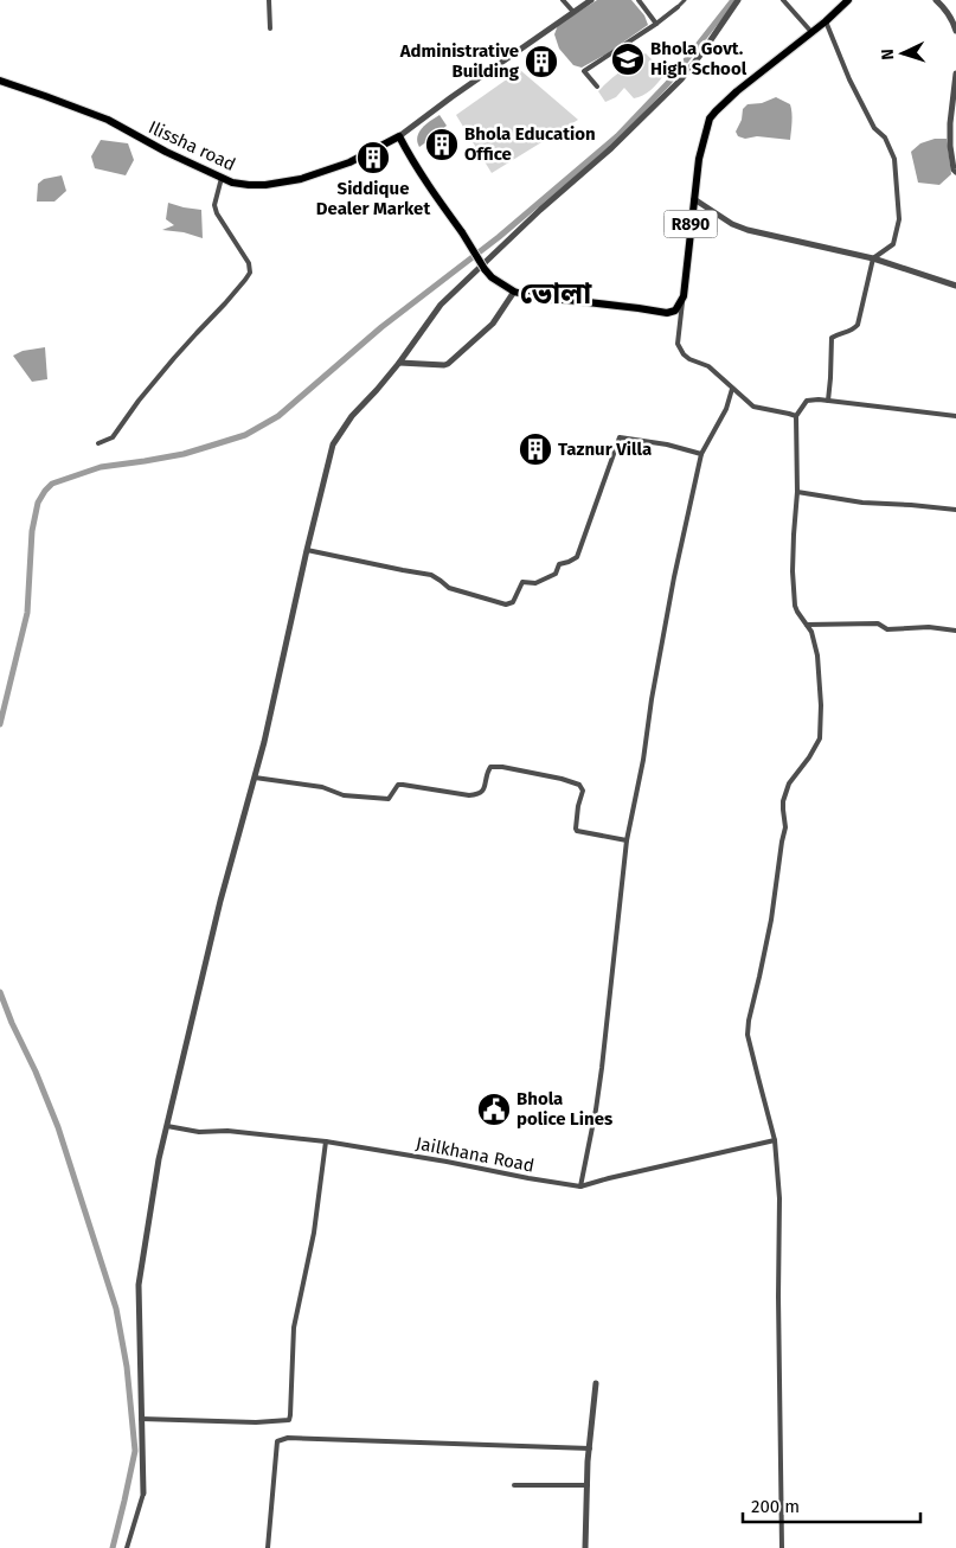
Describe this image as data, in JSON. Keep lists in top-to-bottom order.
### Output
{
  "streets": {
    "main road": ["Ilissha road", "R890"],
    "street": ["Jailkhana Road"]
  },
  "districts": ["ভোলা"],
  "places": {
    "school or university": ["Bhola Govt. High School"],
    "building": [
      "Administrative Building",
      "Bhola Education Office",
      "Siddique Dealer Market",
      "Taznur Villa"
    ],
    "public building": ["Bhola police Lines"]
  },
  "scale_bar": "200 m",
  "north": "left"
}
